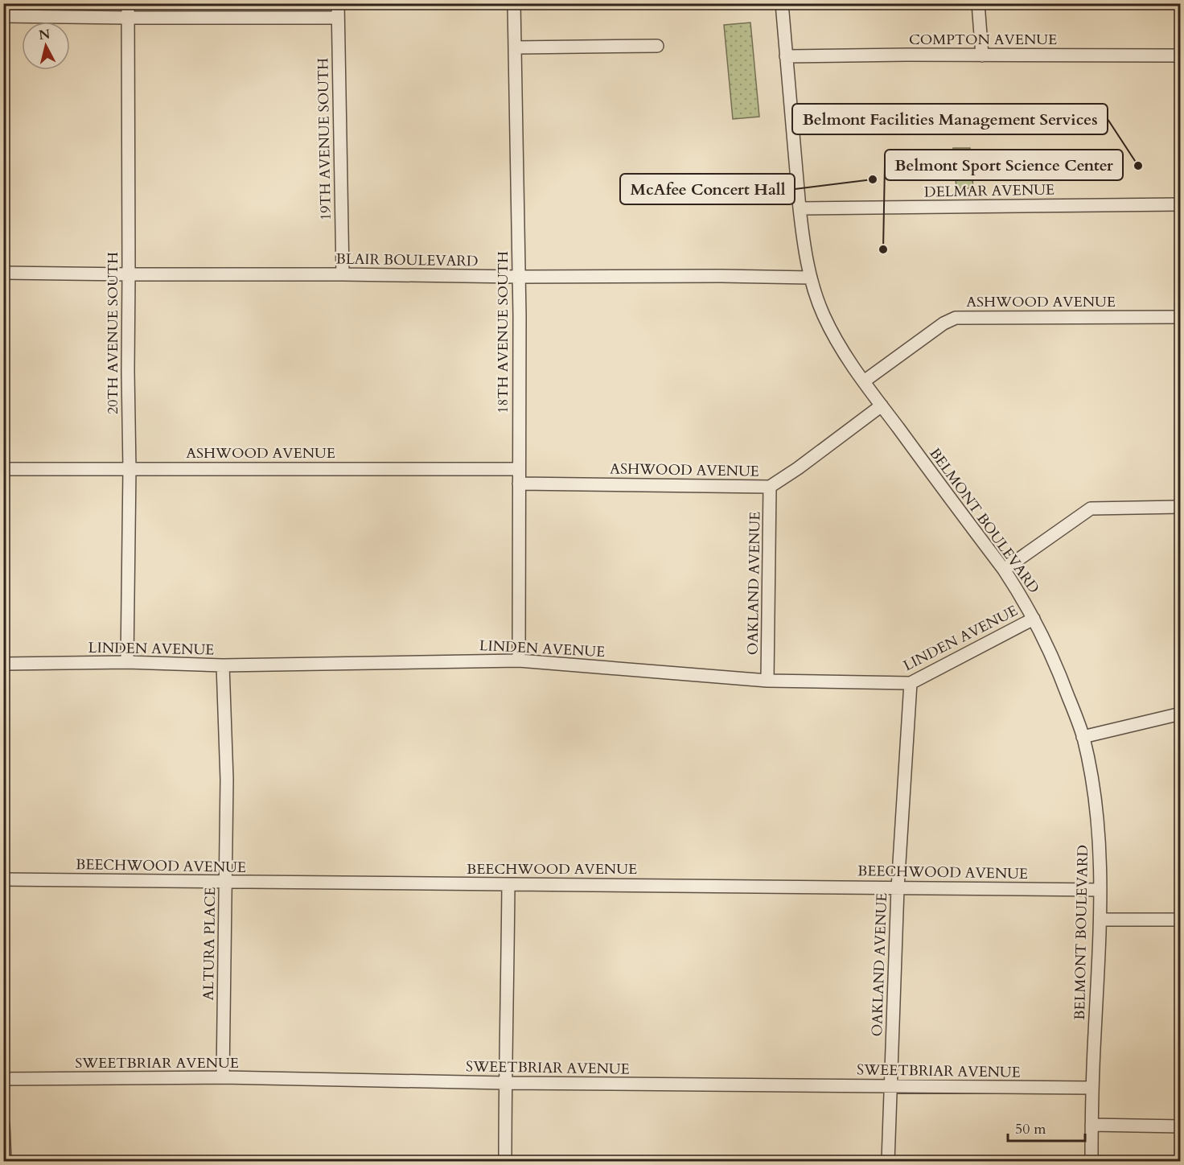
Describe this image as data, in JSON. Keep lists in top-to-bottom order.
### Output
{
  "streets": {
    "street": [
      "COMPTON AVENUE",
      "19TH AVENUE SOUTH",
      "DELMAR AVENUE",
      "BLAIR BOULEVARD",
      "ASHWOOD AVENUE",
      "18TH AVENUE SOUTH",
      "20TH AVENUE SOUTH",
      "BELMONT BOULEVARD",
      "OAKLAND AVENUE",
      "LINDEN AVENUE",
      "BEECHWOOD AVENUE",
      "ALTURA PLACE",
      "SWEETBRIAR AVENUE"
    ]
  },
  "crossings": [
    ["COMPTON AVENUE", "BELMONT BOULEVARD"],
    ["19TH AVENUE SOUTH", "BLAIR BOULEVARD"],
    ["DELMAR AVENUE", "BELMONT BOULEVARD"],
    ["BLAIR BOULEVARD", "18TH AVENUE SOUTH"],
    ["BLAIR BOULEVARD", "20TH AVENUE SOUTH"],
    ["BLAIR BOULEVARD", "BELMONT BOULEVARD"],
    ["ASHWOOD AVENUE", "18TH AVENUE SOUTH"],
    ["ASHWOOD AVENUE", "20TH AVENUE SOUTH"],
    ["ASHWOOD AVENUE", "BELMONT BOULEVARD"],
    ["ASHWOOD AVENUE", "OAKLAND AVENUE"],
    ["18TH AVENUE SOUTH", "LINDEN AVENUE"],
    ["20TH AVENUE SOUTH", "LINDEN AVENUE"],
    ["BELMONT BOULEVARD", "LINDEN AVENUE"],
    ["BELMONT BOULEVARD", "BEECHWOOD AVENUE"],
    ["BELMONT BOULEVARD", "SWEETBRIAR AVENUE"],
    ["OAKLAND AVENUE", "LINDEN AVENUE"],
    ["OAKLAND AVENUE", "BEECHWOOD AVENUE"],
    ["OAKLAND AVENUE", "SWEETBRIAR AVENUE"],
    ["LINDEN AVENUE", "ALTURA PLACE"],
    ["BEECHWOOD AVENUE", "ALTURA PLACE"],
    ["ALTURA PLACE", "SWEETBRIAR AVENUE"]
  ],
  "places": ["Belmont Facilities Management Services", "McAfee Concert Hall", "Belmont Sport Science Center"],
  "scale_bar": "50 m",
  "north": "top"
}
